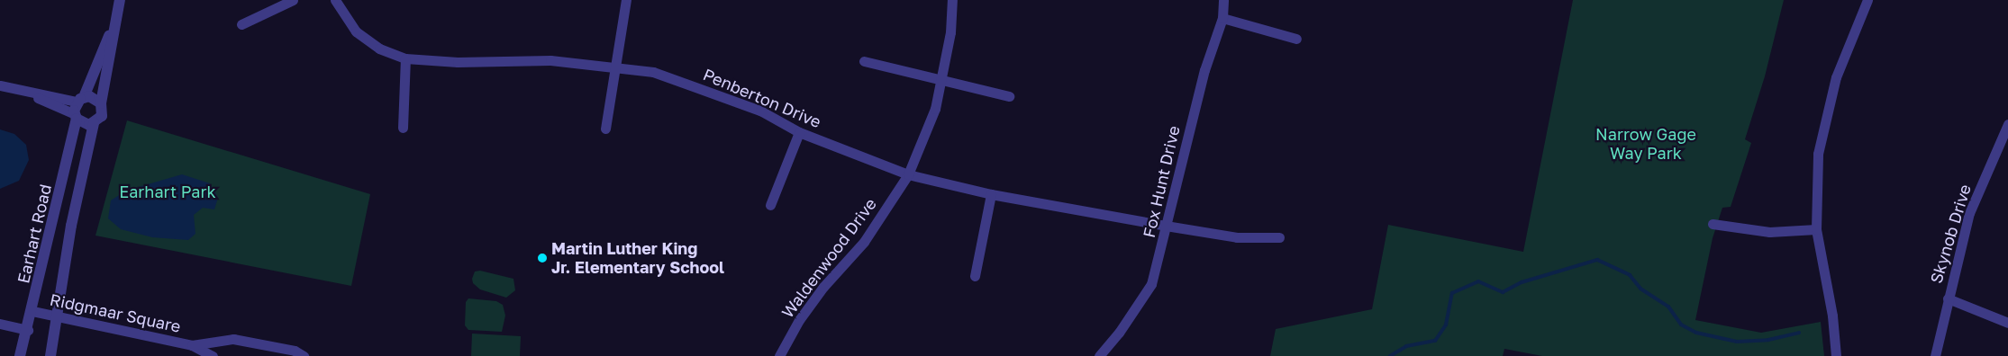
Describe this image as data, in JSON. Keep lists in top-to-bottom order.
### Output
{
  "streets": {
    "street": [
      "Penberton Drive",
      "Fox Hunt Drive",
      "Earhart Road",
      "Skynob Drive",
      "Waldenwood Drive",
      "Ridgmaar Square"
    ]
  },
  "crossings": [
    ["Penberton Drive", "Fox Hunt Drive"],
    ["Penberton Drive", "Waldenwood Drive"],
    ["Earhart Road", "Ridgmaar Square"]
  ],
  "parks": ["Narrow Gage Way Park", "Earhart Park"],
  "places": ["Martin Luther King Jr. Elementary School"]
}
